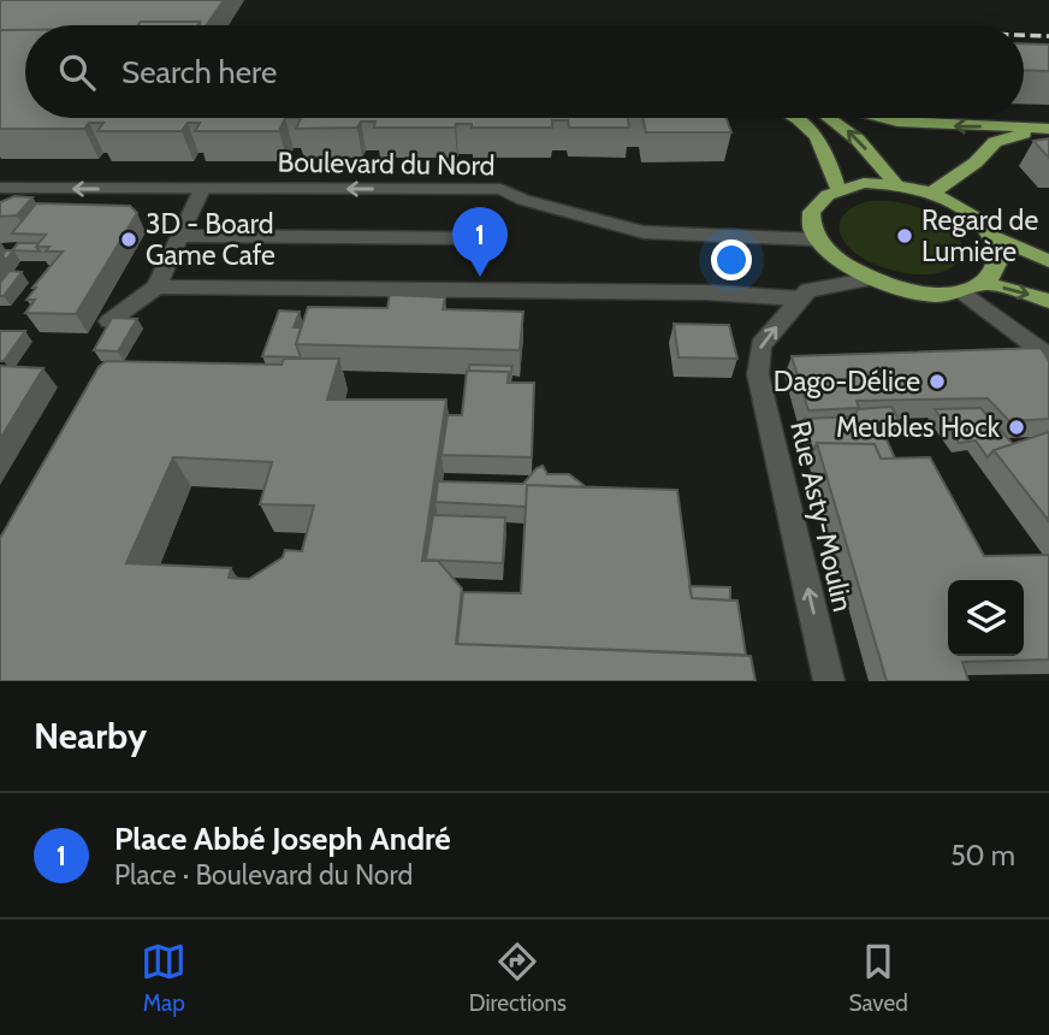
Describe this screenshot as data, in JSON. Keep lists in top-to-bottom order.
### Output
{
  "streets": {
    "street": ["Boulevard du Nord", "Rue Asty-Moulin"]
  },
  "one_way": ["Rue Asty-Moulin"],
  "places": [
    "Regard de Lumière",
    "3D - Board Game Cafe",
    "Dago-Délice",
    "Meubles Hock"
  ],
  "page": {
    "search": "Search here",
    "pins": "1",
    "heading": "Nearby",
    "list": [
      {
        "mark": "1",
        "name": "Place Abbé Joseph André",
        "note": "Place · Boulevard du Nord",
        "value": "50 m"
      }
    ],
    "nav": ["Map", "Directions", "Saved"]
  }
}
